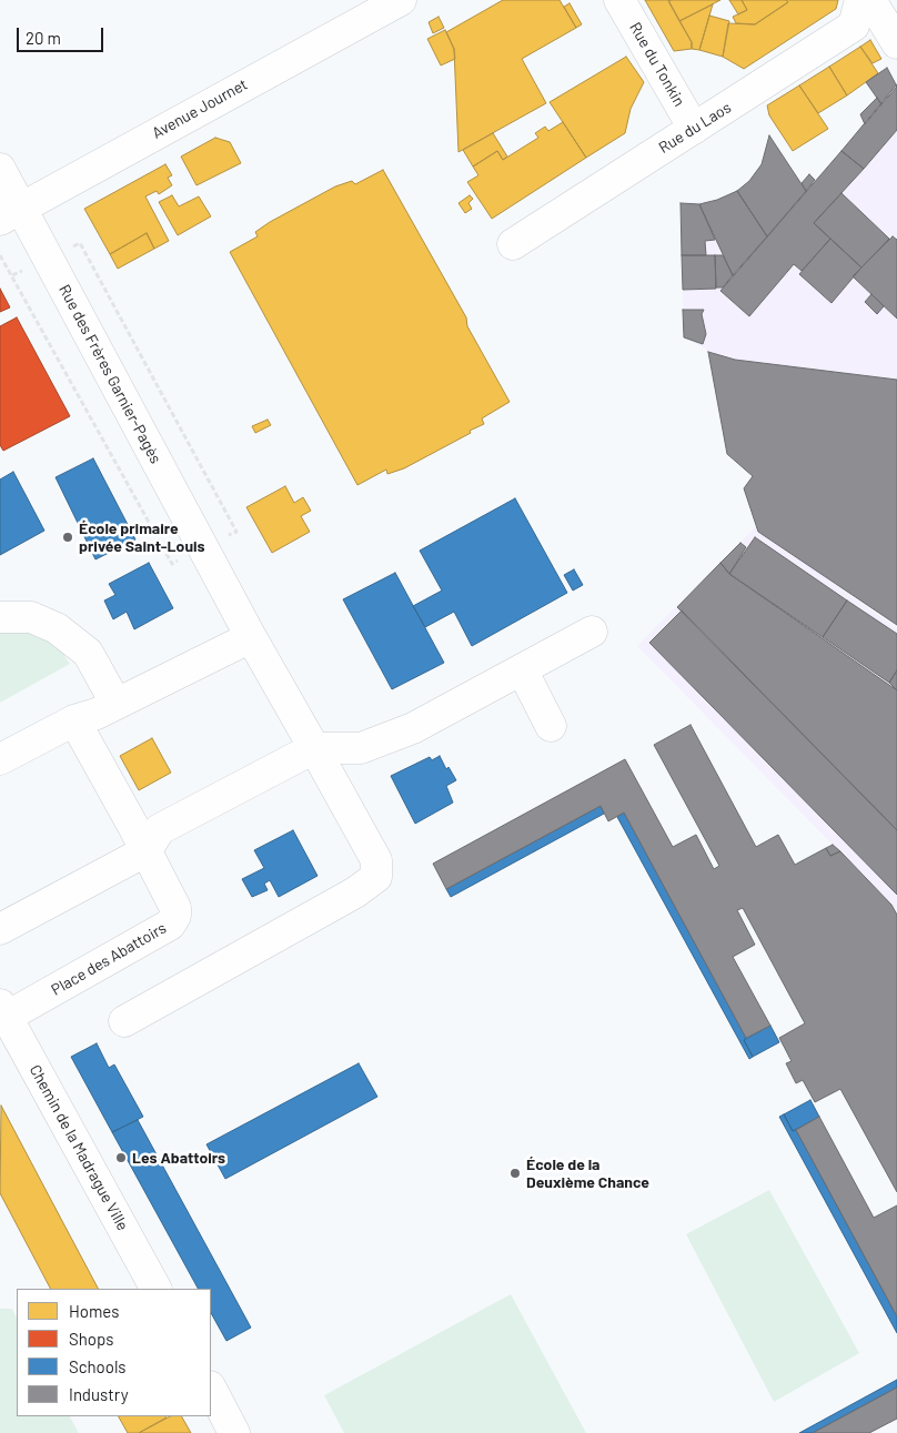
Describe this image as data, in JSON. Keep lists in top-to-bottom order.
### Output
{
  "streets": {
    "street": [
      "Rue du Tonkin",
      "Avenue Journet",
      "Rue du Laos",
      "Rue des Frères Garnier-Pagès",
      "Place des Abattoirs",
      "Chemin de la Madrague Ville"
    ]
  },
  "crossings": [
    ["Rue du Tonkin", "Rue du Laos"],
    ["Avenue Journet", "Rue des Frères Garnier-Pagès"],
    ["Place des Abattoirs", "Chemin de la Madrague Ville"]
  ],
  "places": ["École primaire privée Saint-Louis", "Les Abattoirs", "École de la Deuxième Chance"],
  "legend": [
    "Homes",
    "Shops",
    "Schools",
    "Industry"
  ],
  "scale_bar": "20 m"
}
